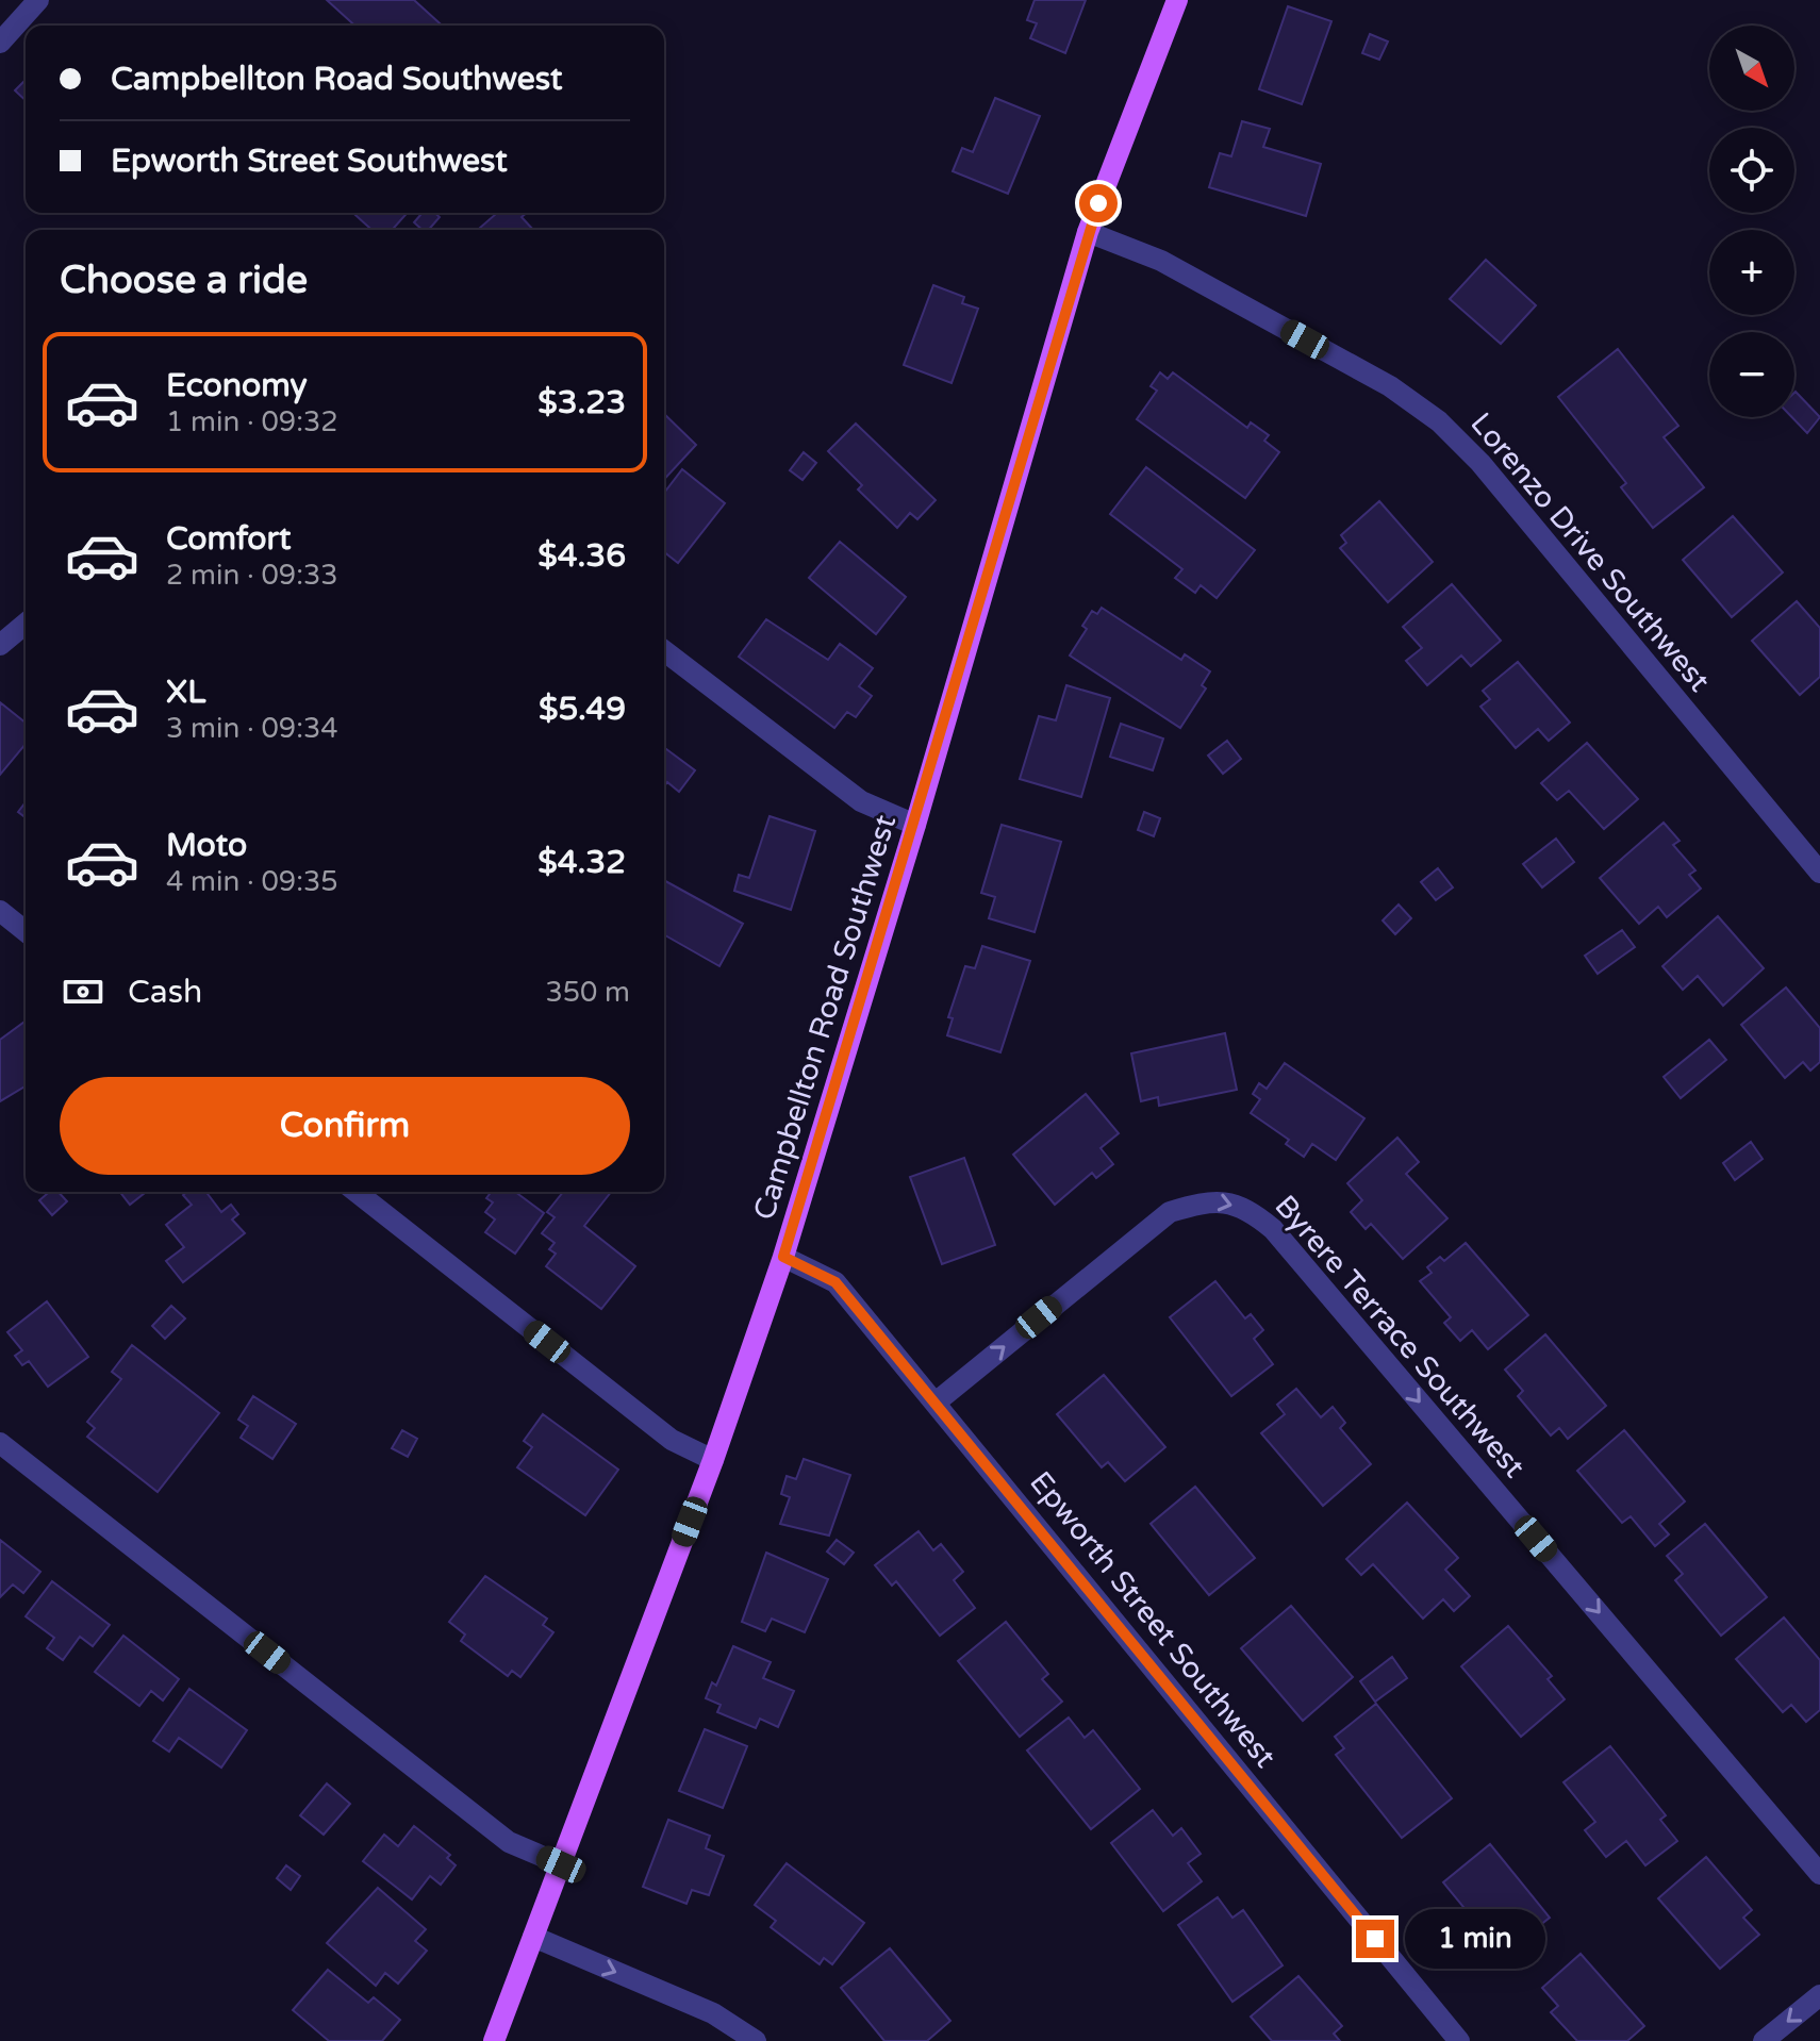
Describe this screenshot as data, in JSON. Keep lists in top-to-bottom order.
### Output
{
  "streets": {
    "main road": ["Campbellton Road Southwest"],
    "street": ["Lorenzo Drive Southwest", "Byrere Terrace Southwest", "Epworth Street Southwest"]
  },
  "crossings": [
    ["Lorenzo Drive Southwest", "Campbellton Road Southwest"],
    ["Campbellton Road Southwest", "Epworth Street Southwest"],
    ["Byrere Terrace Southwest", "Epworth Street Southwest"]
  ],
  "north": "bottom right",
  "page": {
    "map_buttons": ["+", "−"],
    "banner": ["Campbellton Road Southwest", "Epworth Street Southwest"],
    "heading": "Choose a ride",
    "list": [
      {
        "name": "Economy",
        "note": "1 min · 09:32",
        "value": "$3.23"
      },
      {
        "name": "Comfort",
        "note": "2 min · 09:33",
        "value": "$4.36"
      },
      {
        "name": "XL",
        "note": "3 min · 09:34",
        "value": "$5.49"
      },
      {
        "name": "Moto",
        "note": "4 min · 09:35",
        "value": "$4.32"
      }
    ],
    "pay": ["Cash", "350 m"],
    "buttons": "Confirm",
    "bubble": "1 min"
  }
}
